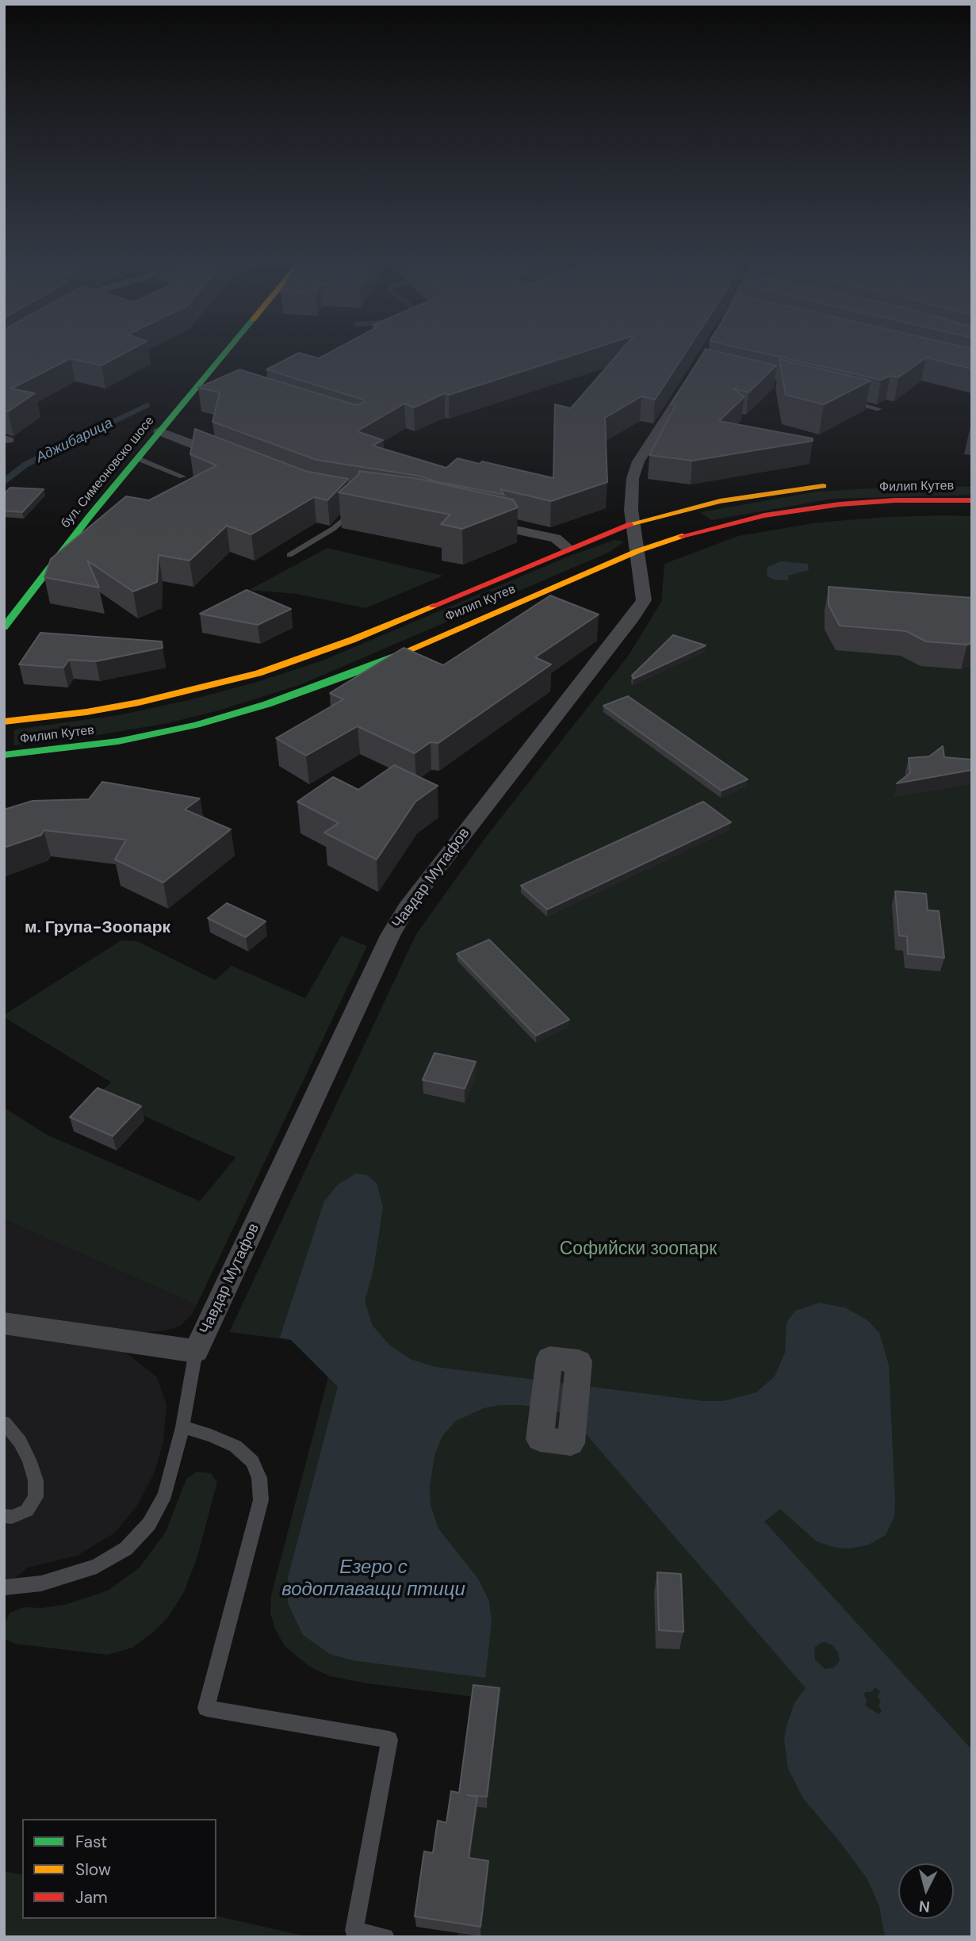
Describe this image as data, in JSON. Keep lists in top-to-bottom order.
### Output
{
  "streets": {
    "main road": ["бул. Симеоновско шосе", "Филип Кутев"],
    "street": ["Чавдар Мутафов"]
  },
  "crossings": [
    ["Филип Кутев", "Чавдар Мутафов"]
  ],
  "districts": ["м. Група-Зоопарк"],
  "water": ["Аджибарица", "Езеро с водоплаващи птици"],
  "parks": ["Софийски зоопарк"],
  "legend": ["Fast", "Slow", "Jam"],
  "north": "bottom"
}
